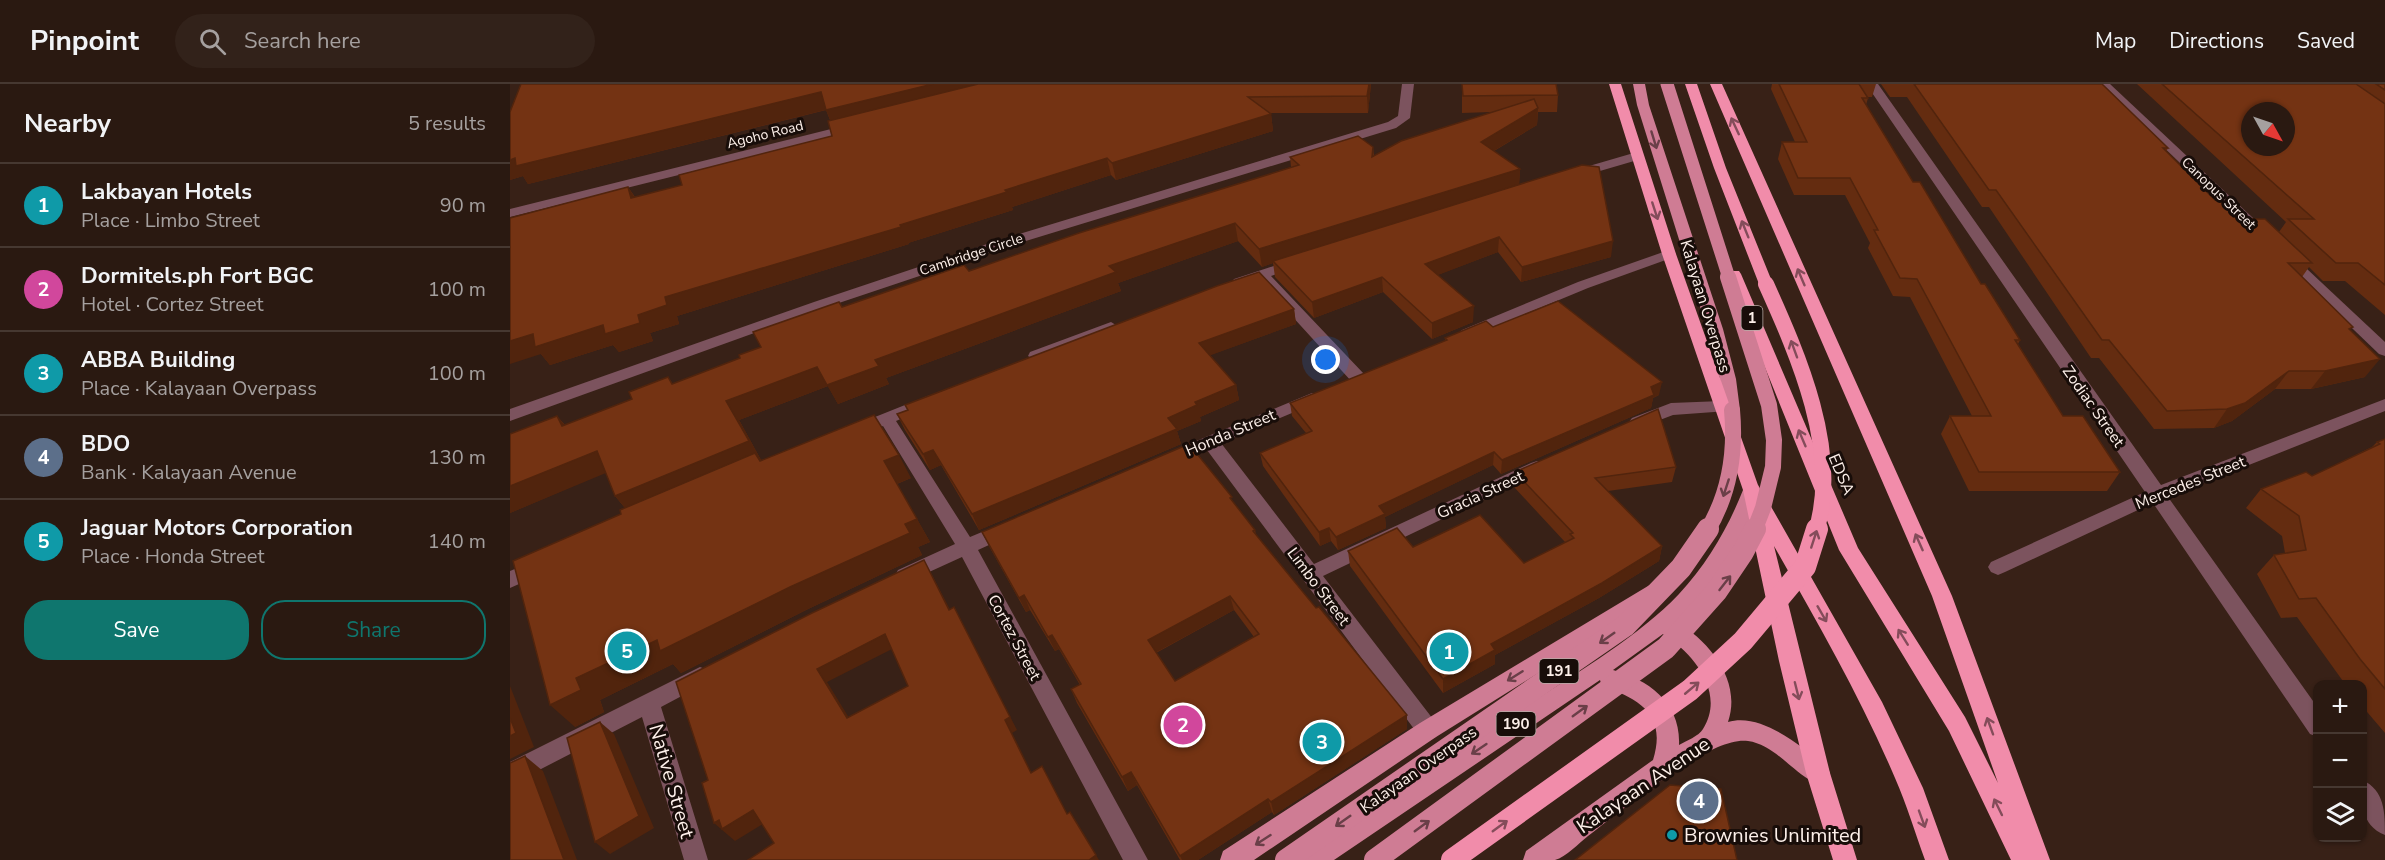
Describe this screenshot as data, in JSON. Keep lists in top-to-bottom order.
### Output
{
  "streets": {
    "highway": ["1", "EDSA"],
    "main road": [
      "Kalayaan Overpass",
      "191",
      "190",
      "Kalayaan Avenue"
    ],
    "street": [
      "Agoho Road",
      "Canopus Street",
      "Cambridge Circle",
      "Zodiac Street",
      "Honda Street",
      "Mercedes Street",
      "Gracia Street",
      "Limbo Street",
      "Cortez Street",
      "Native Street"
    ]
  },
  "crossings": [
    ["Kalayaan Overpass", "EDSA"],
    ["Zodiac Street", "Mercedes Street"],
    ["Honda Street", "Limbo Street"],
    ["Gracia Street", "Limbo Street"]
  ],
  "places": ["Brownies Unlimited"],
  "north": "bottom right",
  "page": {
    "header": "Pinpoint",
    "search": "Search here",
    "nav": ["Map", "Directions", "Saved"],
    "heading": ["Nearby", "5 results"],
    "list": [
      {
        "mark": "1",
        "name": "Lakbayan Hotels",
        "note": "Place · Limbo Street",
        "value": "90 m"
      },
      {
        "mark": "2",
        "name": "Dormitels.ph Fort BGC",
        "note": "Hotel · Cortez Street",
        "value": "100 m"
      },
      {
        "mark": "3",
        "name": "ABBA Building",
        "note": "Place · Kalayaan Overpass",
        "value": "100 m"
      },
      {
        "mark": "4",
        "name": "BDO",
        "note": "Bank · Kalayaan Avenue",
        "value": "130 m"
      },
      {
        "mark": "5",
        "name": "Jaguar Motors Corporation",
        "note": "Place · Honda Street",
        "value": "140 m"
      }
    ],
    "buttons": ["Save", "Share"],
    "pins": [
      "5",
      "1",
      "2",
      "3",
      "4"
    ],
    "map_buttons": ["+", "−"]
  }
}
